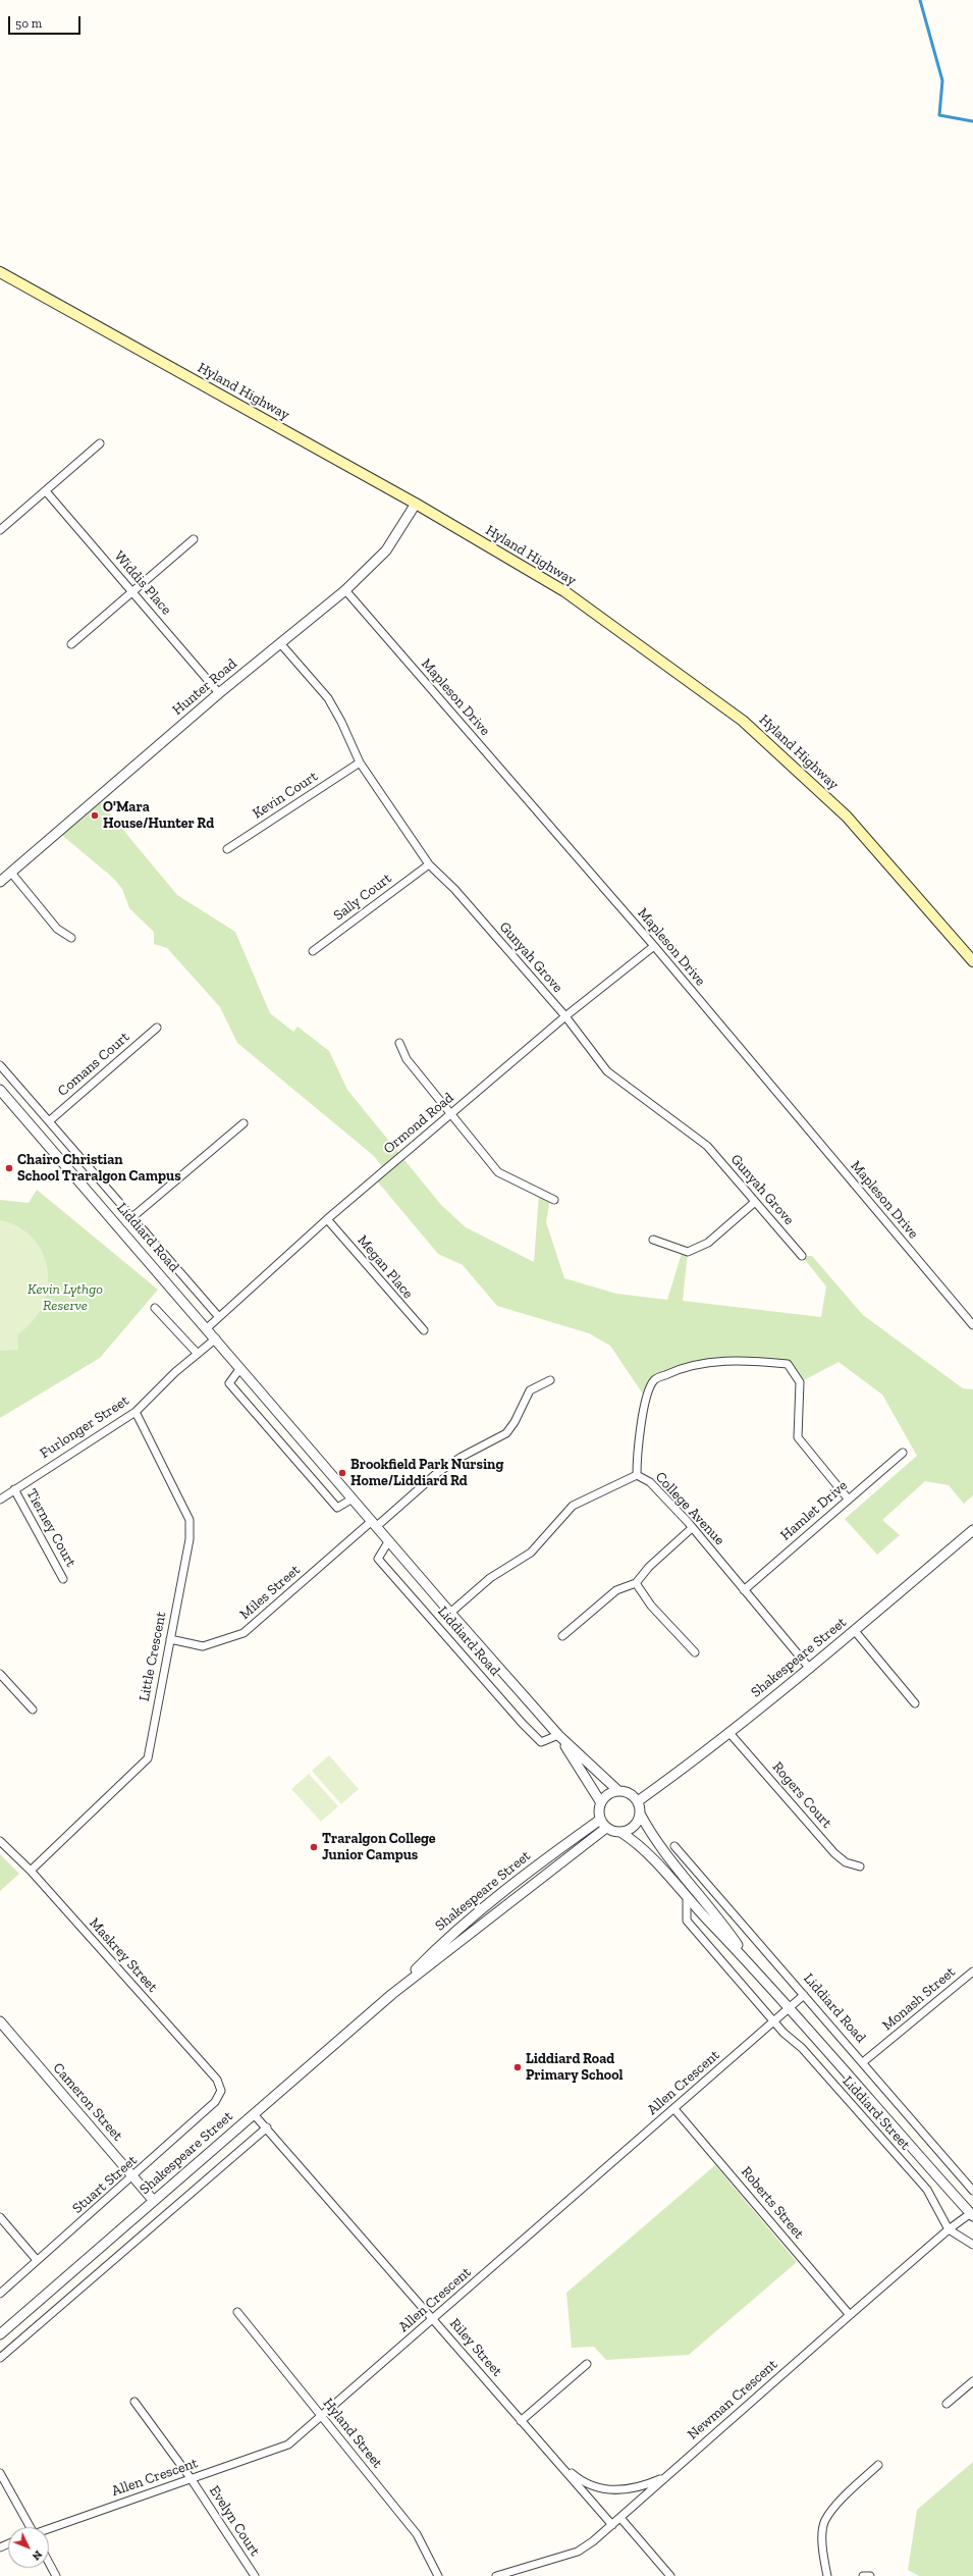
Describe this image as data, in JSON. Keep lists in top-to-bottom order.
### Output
{
  "streets": {
    "main road": ["Hyland Highway"],
    "street": [
      "Widdis Place",
      "Hunter Road",
      "Mapleson Drive",
      "Kevin Court",
      "Sally Court",
      "Gunyah Grove",
      "Comans Court",
      "Ormond Road",
      "Liddiard Road",
      "Megan Place",
      "Furlonger Street",
      "College Avenue",
      "Hamlet Drive",
      "Tierney Court",
      "Miles Street",
      "Little Crescent",
      "Shakespeare Street",
      "Rogers Court",
      "Maskrey Street",
      "Monash Street",
      "Allen Crescent",
      "Cameron Street",
      "Liddiard Street",
      "Stuart Street",
      "Roberts Street",
      "Riley Street",
      "Newman Crescent",
      "Hyland Street",
      "Evelyn Court"
    ]
  },
  "crossings": [
    ["Hyland Highway", "Hunter Road"],
    ["Widdis Place", "Hunter Road"],
    ["Hunter Road", "Mapleson Drive"],
    ["Hunter Road", "Gunyah Grove"],
    ["Mapleson Drive", "Ormond Road"],
    ["Kevin Court", "Gunyah Grove"],
    ["Sally Court", "Gunyah Grove"],
    ["Gunyah Grove", "Ormond Road"],
    ["Comans Court", "Liddiard Road"],
    ["Ormond Road", "Liddiard Road"],
    ["Ormond Road", "Megan Place"],
    ["Liddiard Road", "Furlonger Street"],
    ["Liddiard Road", "College Avenue"],
    ["Liddiard Road", "Miles Street"],
    ["Liddiard Road", "Shakespeare Street"],
    ["Liddiard Road", "Monash Street"],
    ["Liddiard Road", "Allen Crescent"],
    ["Furlonger Street", "Tierney Court"],
    ["Furlonger Street", "Little Crescent"],
    ["College Avenue", "Hamlet Drive"],
    ["College Avenue", "Shakespeare Street"],
    ["Miles Street", "Little Crescent"],
    ["Little Crescent", "Maskrey Street"],
    ["Shakespeare Street", "Rogers Court"],
    ["Shakespeare Street", "Cameron Street"],
    ["Shakespeare Street", "Riley Street"],
    ["Maskrey Street", "Stuart Street"],
    ["Allen Crescent", "Liddiard Street"],
    ["Allen Crescent", "Roberts Street"],
    ["Allen Crescent", "Riley Street"],
    ["Allen Crescent", "Hyland Street"],
    ["Allen Crescent", "Evelyn Court"],
    ["Cameron Street", "Stuart Street"],
    ["Liddiard Street", "Newman Crescent"],
    ["Roberts Street", "Newman Crescent"],
    ["Riley Street", "Newman Crescent"]
  ],
  "parks": ["Kevin Lythgo Reserve"],
  "places": [
    "O'Mara House/Hunter Rd",
    "Chairo Christian School Traralgon Campus",
    "Brookfield Park Nursing Home/Liddiard Rd",
    "Traralgon College Junior Campus",
    "Liddiard Road Primary School"
  ],
  "scale_bar": "50 m",
  "north": "bottom right"
}
